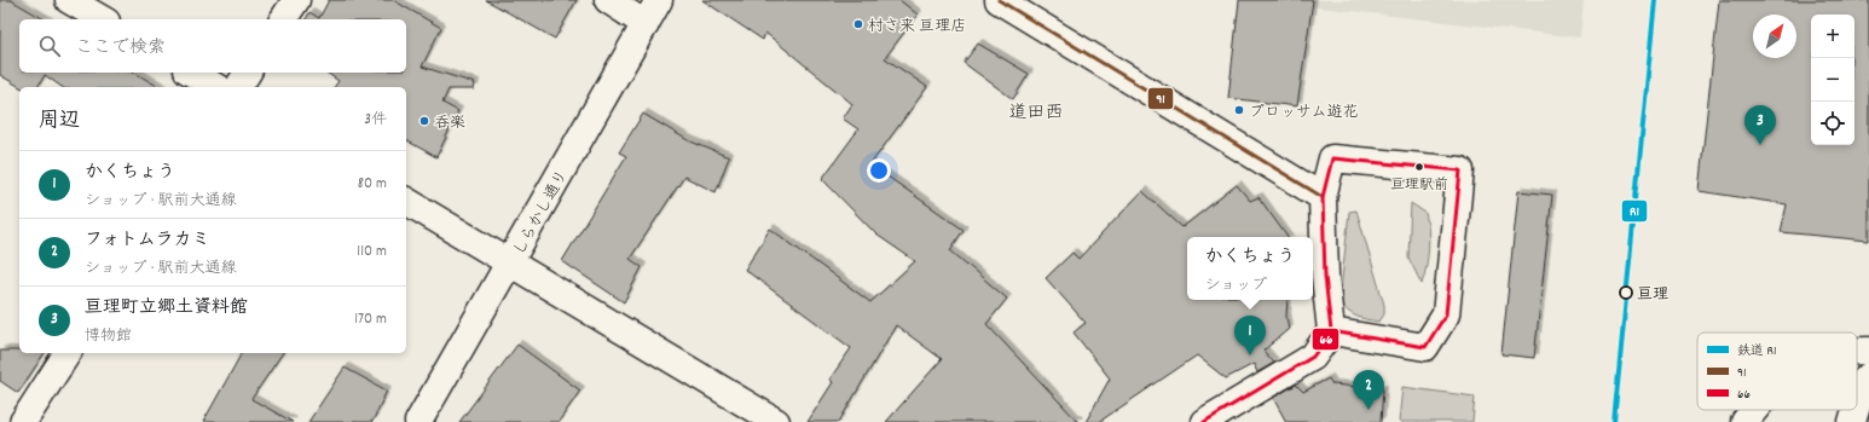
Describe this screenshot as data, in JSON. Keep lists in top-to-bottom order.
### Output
{
  "streets": {
    "street": ["しらかし通り"]
  },
  "districts": ["道田西"],
  "places": [
    "村さ来 亘理店",
    "ブロッサム遊花",
    "呑楽",
    "亘理駅前",
    "亘理"
  ],
  "lines": ["rail line R1", "transit line 91", "transit line 66"],
  "legend": ["鉄道 R1", "91", "66"],
  "north": "top right",
  "page": {
    "map_buttons": ["+", "−"],
    "search": "ここで検索",
    "heading": ["周辺", "3件"],
    "pins": ["3", "1", "2"],
    "list": [
      {
        "mark": "1",
        "name": "かくちょう",
        "note": "ショップ · 駅前大通線",
        "value": "80 m"
      },
      {
        "mark": "2",
        "name": "フォトムラカミ",
        "note": "ショップ · 駅前大通線",
        "value": "110 m"
      },
      {
        "mark": "3",
        "name": "亘理町立郷土資料館",
        "note": "博物館",
        "value": "170 m"
      }
    ],
    "popup": ["かくちょう", "ショップ"]
  }
}
